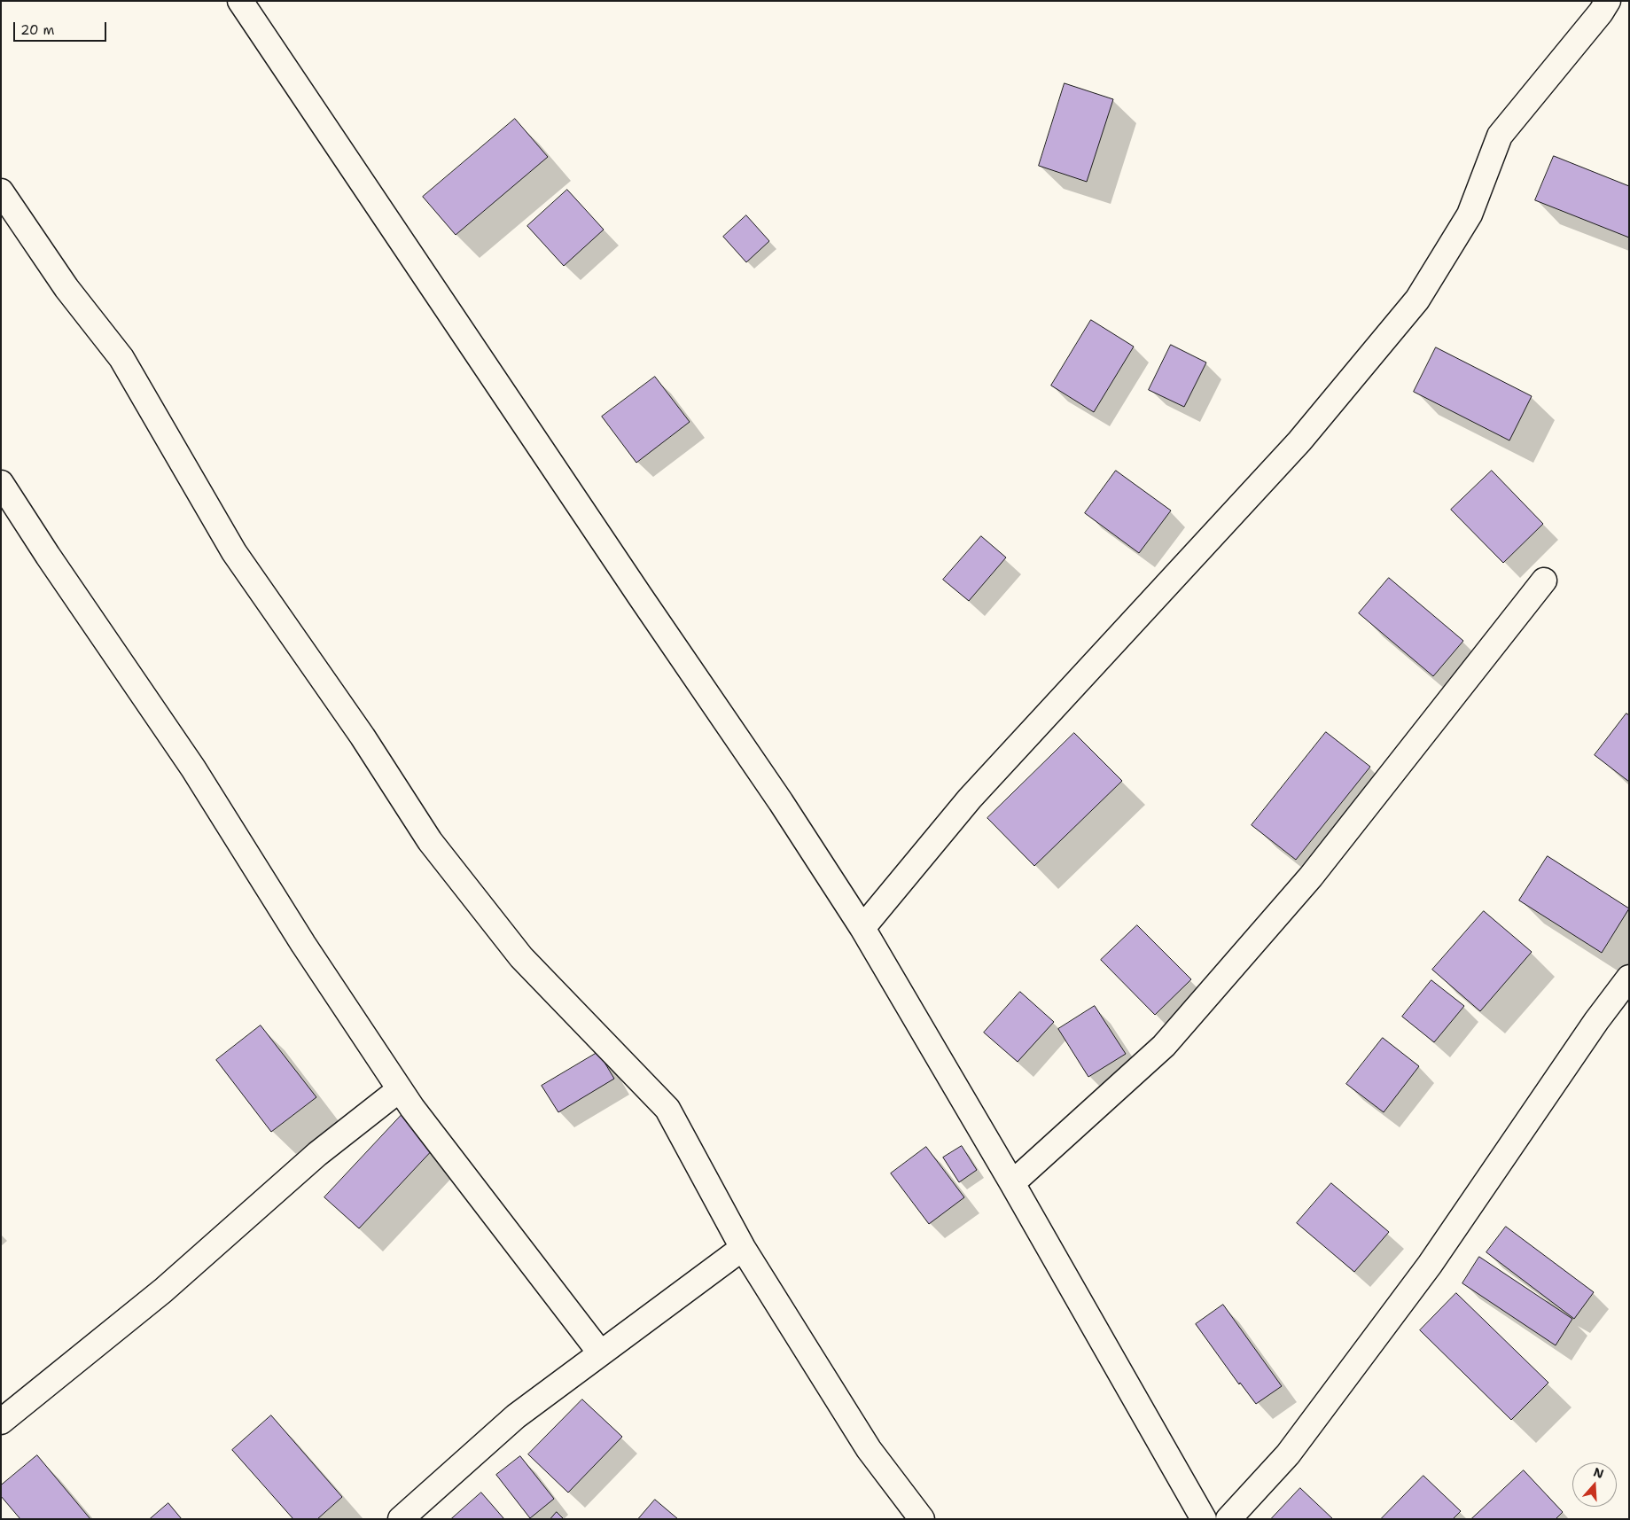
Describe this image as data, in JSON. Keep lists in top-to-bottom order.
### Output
{
  "scale_bar": "20 m",
  "north": "top"
}
